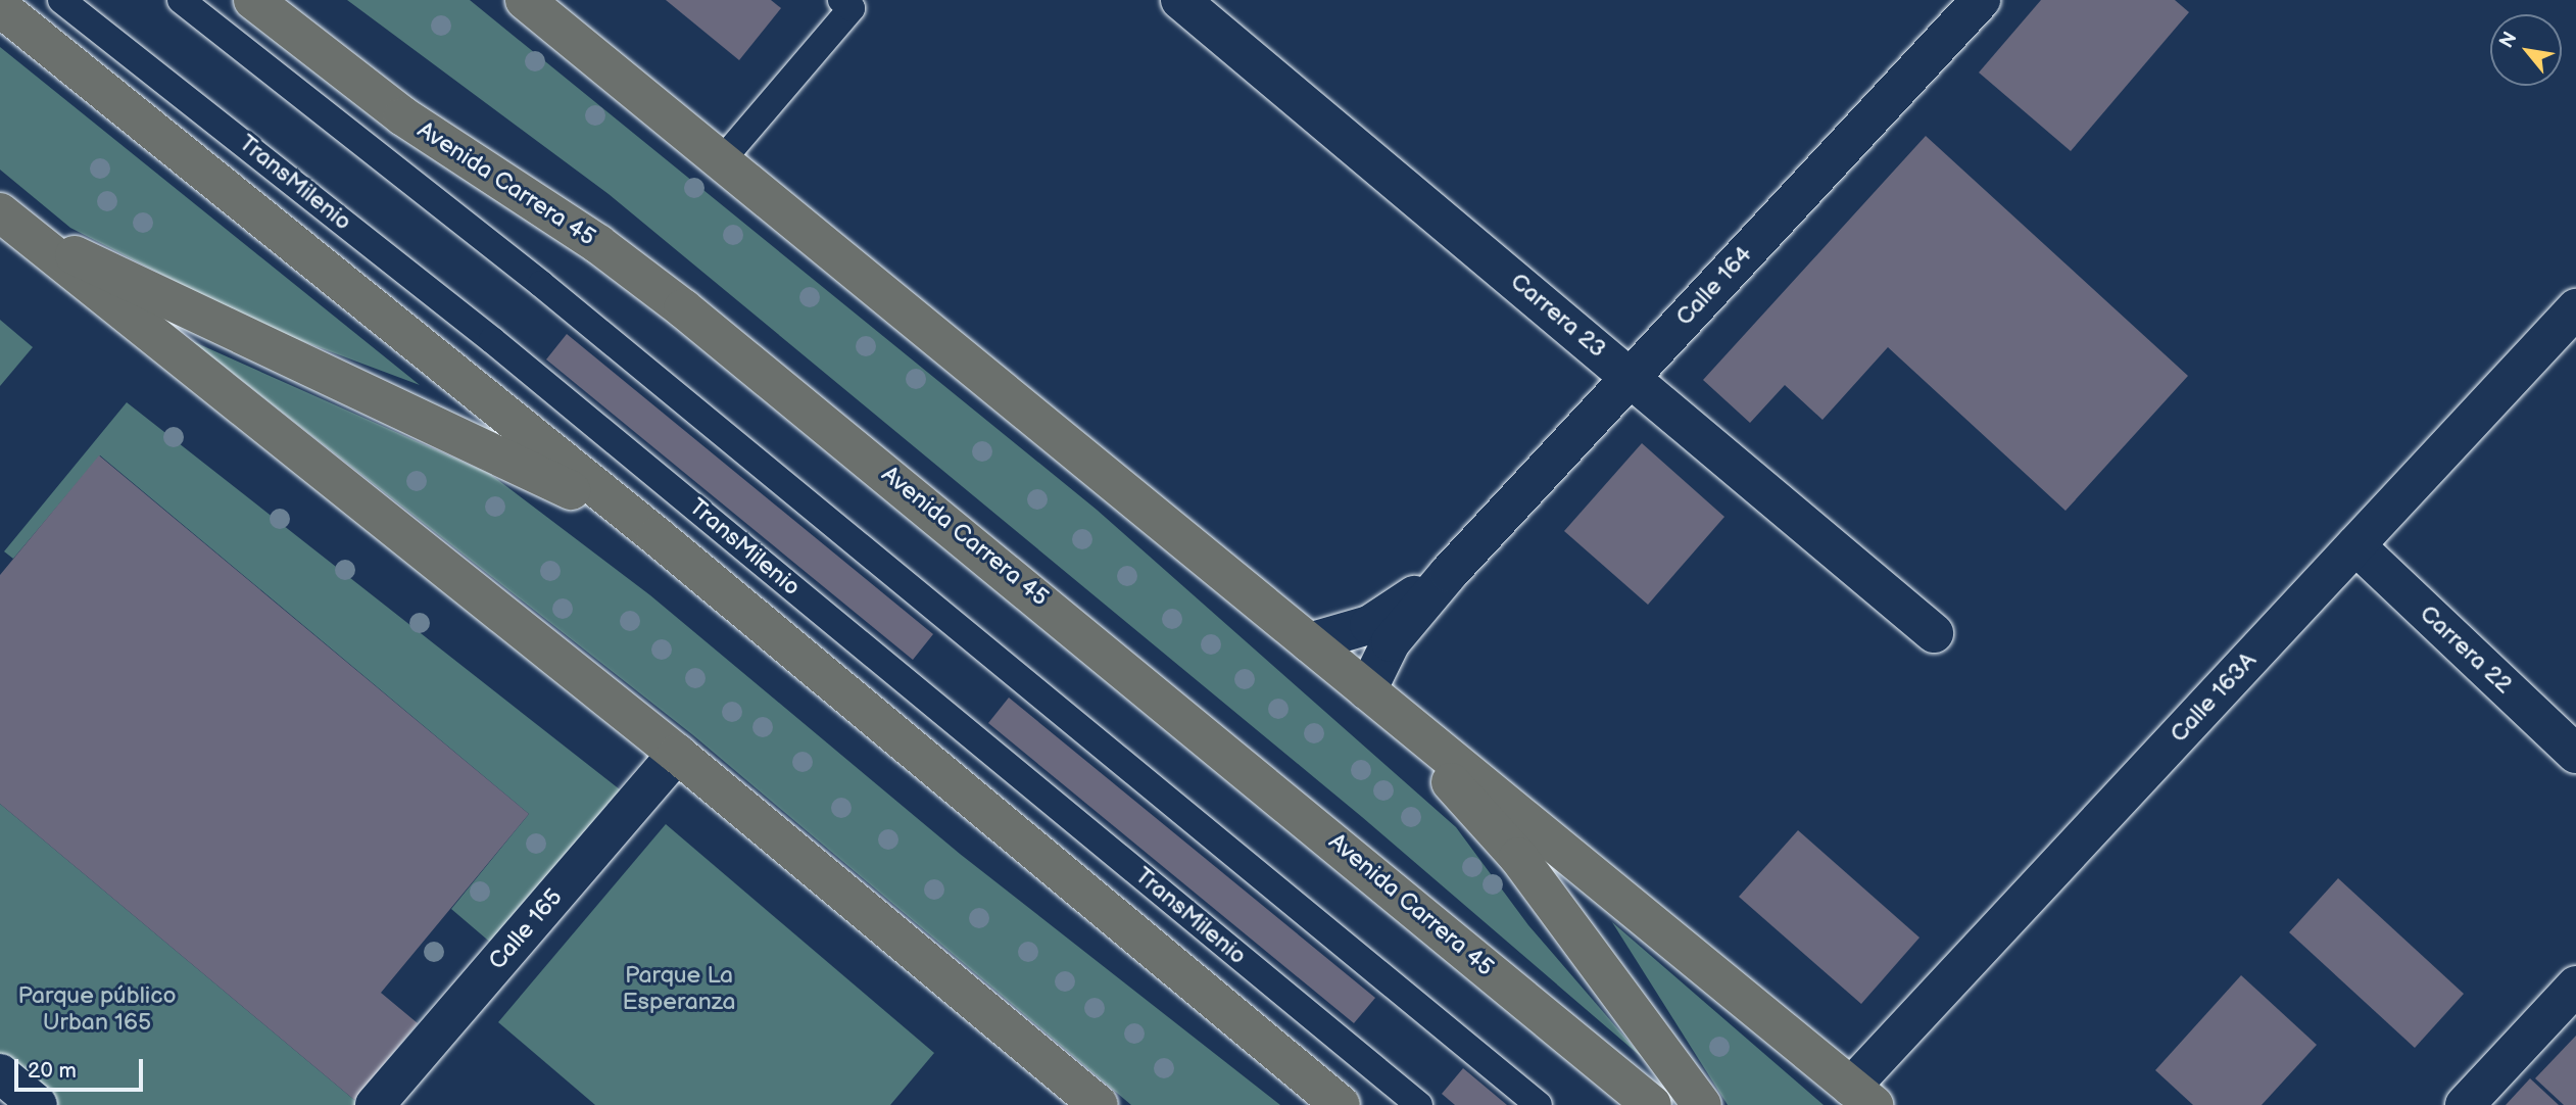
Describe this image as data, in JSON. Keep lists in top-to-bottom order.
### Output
{
  "streets": {
    "highway": ["Avenida Carrera 45"],
    "street": [
      "Calle 164",
      "Carrera 23",
      "Carrera 22",
      "Calle 163A",
      "Calle 165"
    ],
    "lane": ["TransMilenio"]
  },
  "crossings": [
    ["Calle 164", "Carrera 23"],
    ["Carrera 22", "Calle 163A"]
  ],
  "parks": ["Parque La Esperanza", "Parque público Urban 165"],
  "scale_bar": "20 m",
  "north": "top left"
}
